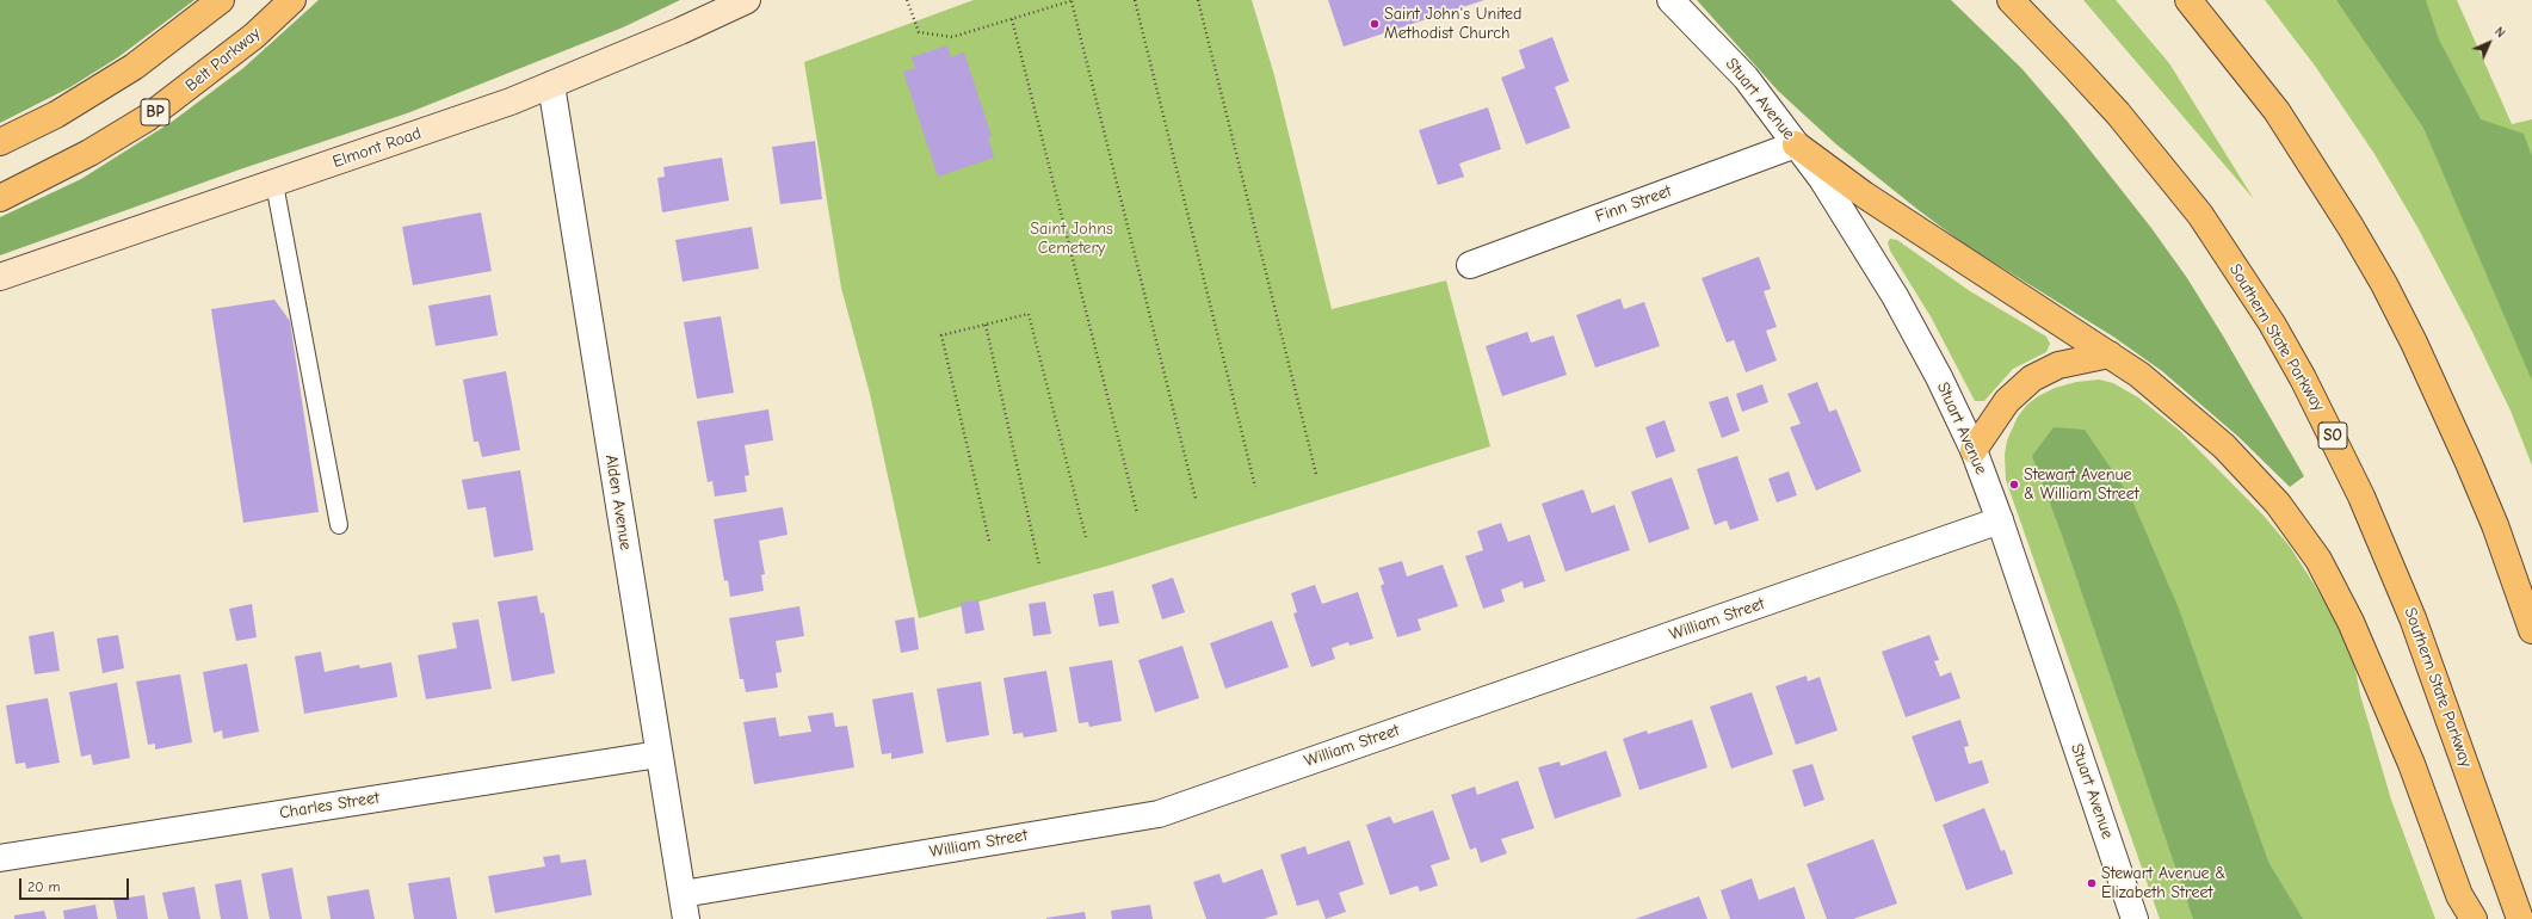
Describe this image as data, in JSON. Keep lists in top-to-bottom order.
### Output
{
  "streets": {
    "highway": [
      "Belt Parkway",
      "BP",
      "Southern State Parkway",
      "SO"
    ],
    "main road": ["Elmont Road"],
    "street": [
      "Stuart Avenue",
      "Finn Street",
      "Alden Avenue",
      "William Street",
      "Charles Street"
    ]
  },
  "crossings": [
    ["Stuart Avenue", "Finn Street"],
    ["Stuart Avenue", "William Street"],
    ["Elmont Road", "Alden Avenue"],
    ["Alden Avenue", "William Street"],
    ["Alden Avenue", "Charles Street"]
  ],
  "parks": ["Saint Johns Cemetery"],
  "places": ["Saint John's United Methodist Church", "Stewart Avenue & William Street", "Stewart Avenue & Elizabeth Street"],
  "scale_bar": "20 m",
  "north": "top right"
}
